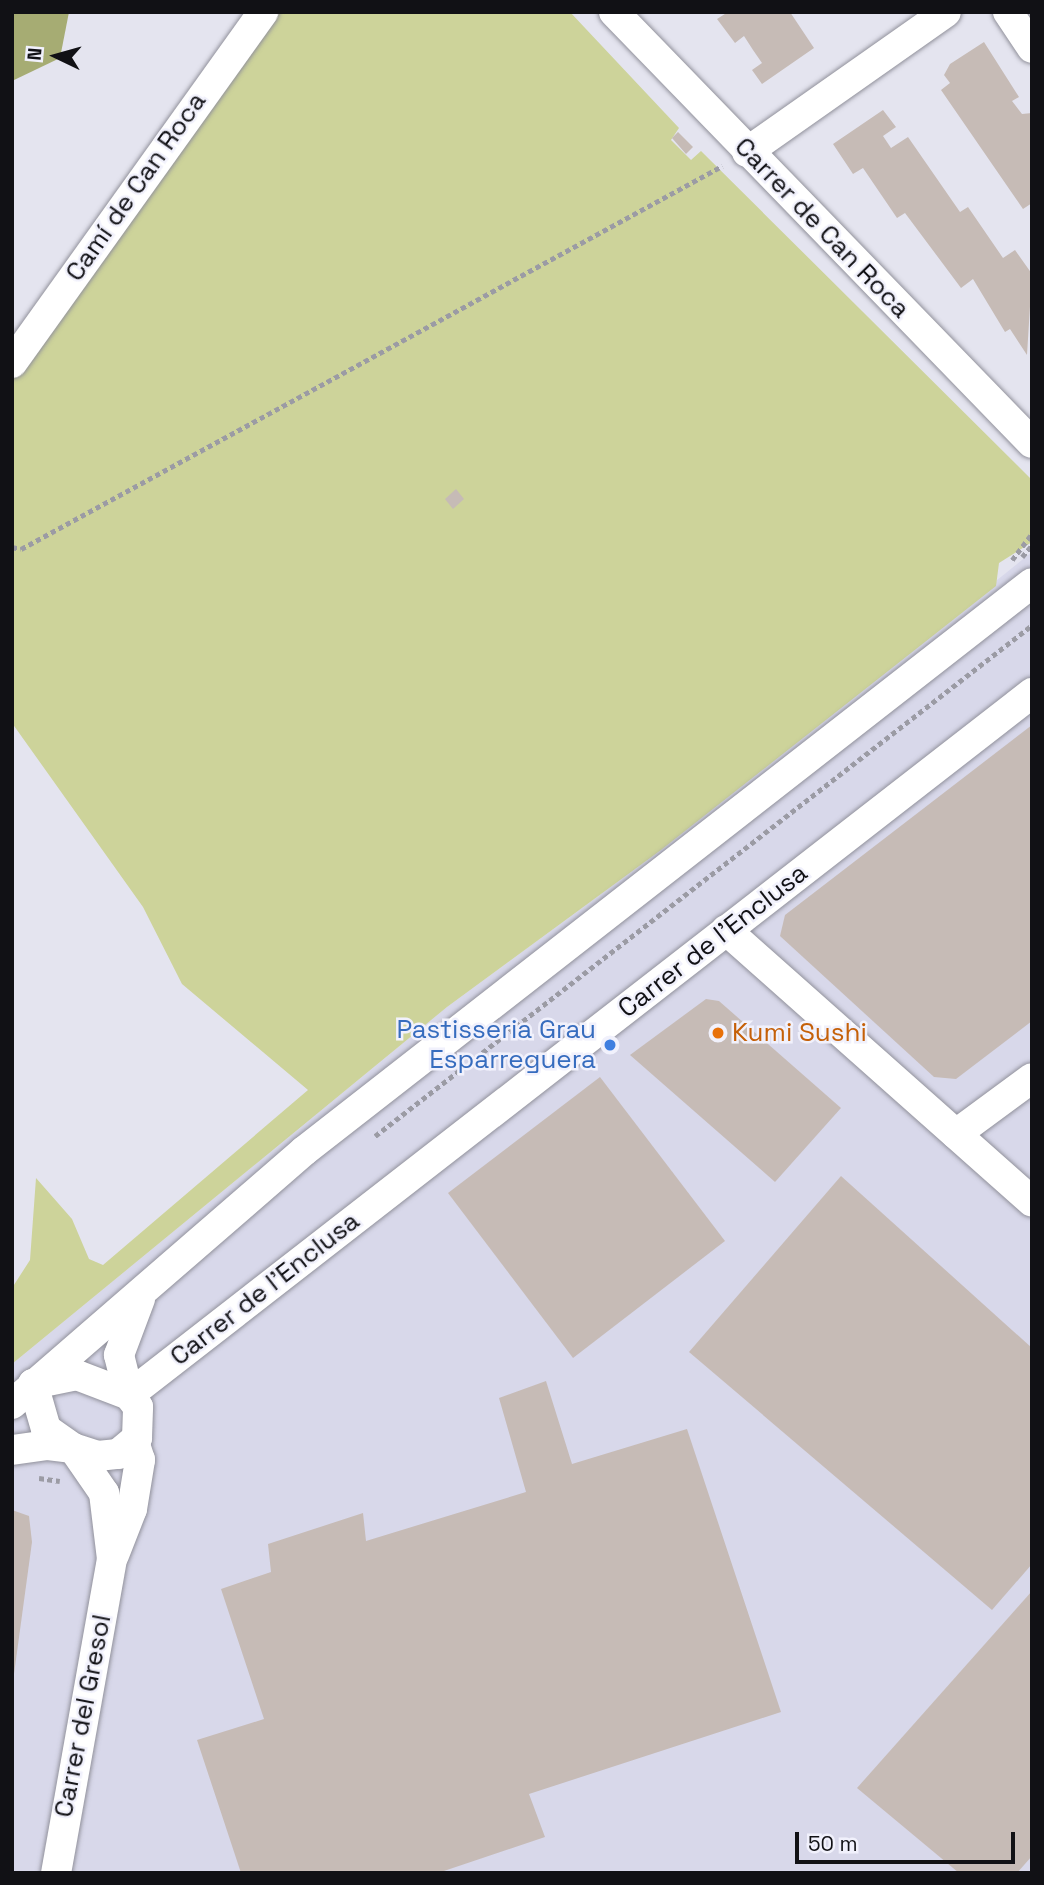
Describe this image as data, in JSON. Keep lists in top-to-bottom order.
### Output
{
  "streets": {
    "street": [
      "Camí de Can Roca",
      "Carrer de Can Roca",
      "Carrer de l'Enclusa",
      "Carrer del Gresol"
    ]
  },
  "places": ["Kumi Sushi", "Pastisseria Grau Esparreguera"],
  "scale_bar": "50 m",
  "north": "left"
}
